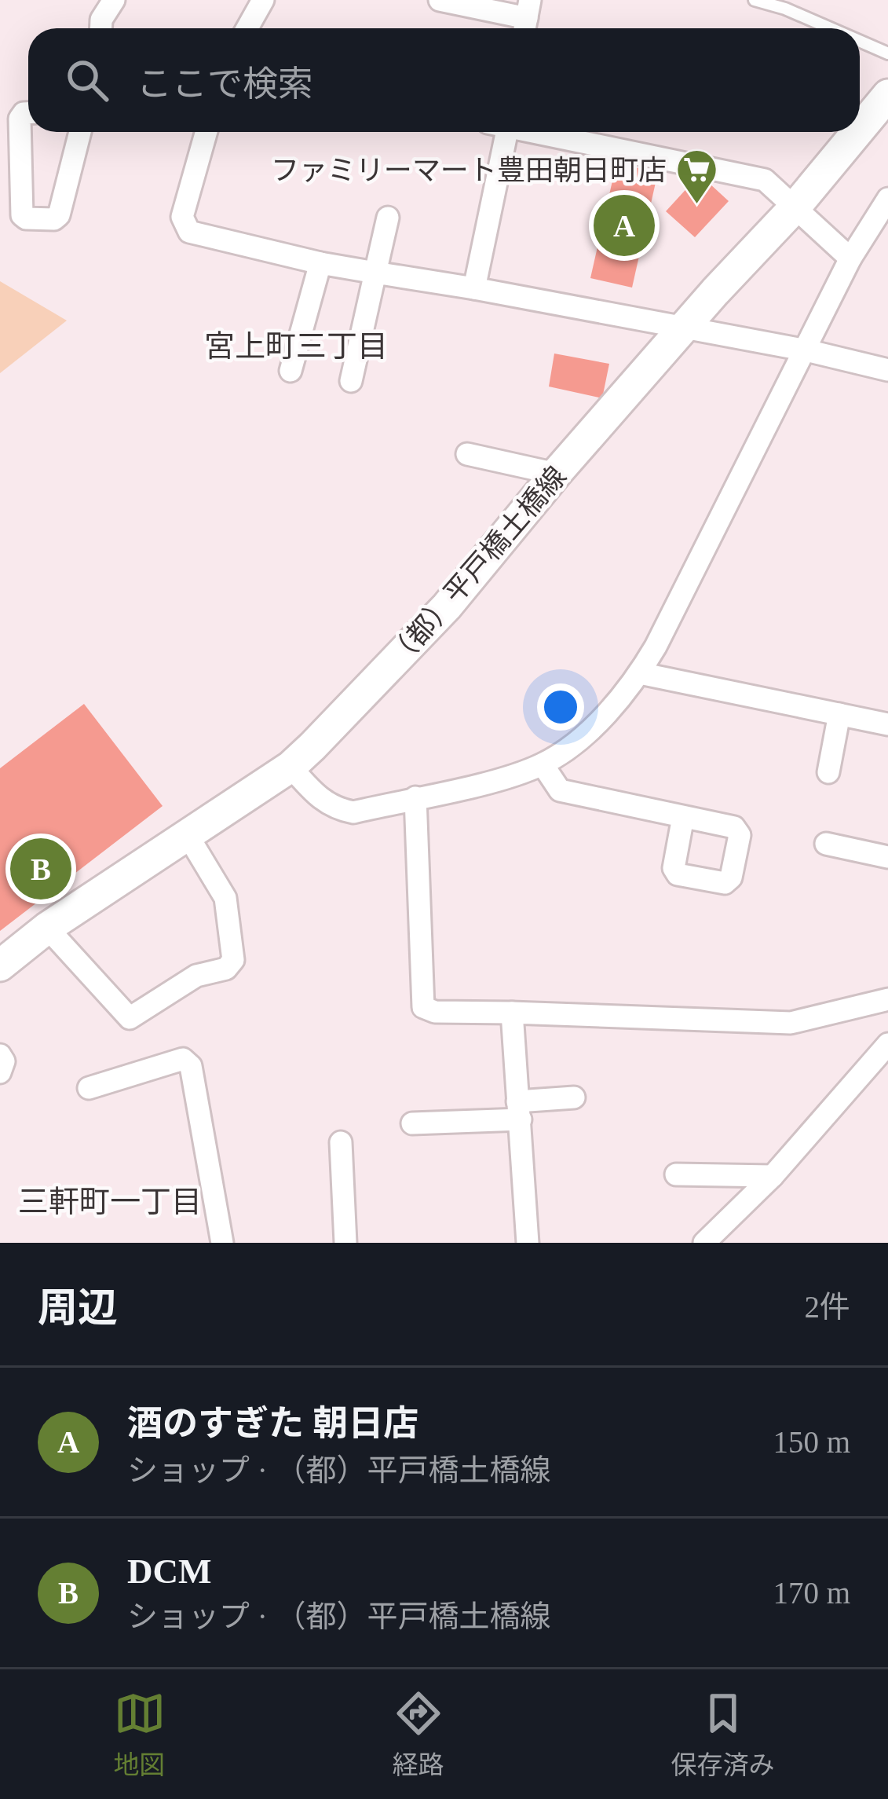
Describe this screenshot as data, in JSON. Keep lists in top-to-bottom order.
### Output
{
  "streets": {
    "street": ["（都）平戸橋土橋線"]
  },
  "districts": ["宮上町三丁目", "三軒町一丁目"],
  "places": {
    "supermarket": ["ファミリーマート豊田朝日町店"]
  },
  "page": {
    "search": "ここで検索",
    "pins": ["A", "B"],
    "heading": ["周辺", "2件"],
    "list": [
      {
        "mark": "A",
        "name": "酒のすぎた 朝日店",
        "note": "ショップ · （都）平戸橋土橋線",
        "value": "150 m"
      },
      {
        "mark": "B",
        "name": "DCM",
        "note": "ショップ · （都）平戸橋土橋線",
        "value": "170 m"
      }
    ],
    "nav": ["地図", "経路", "保存済み"]
  }
}
